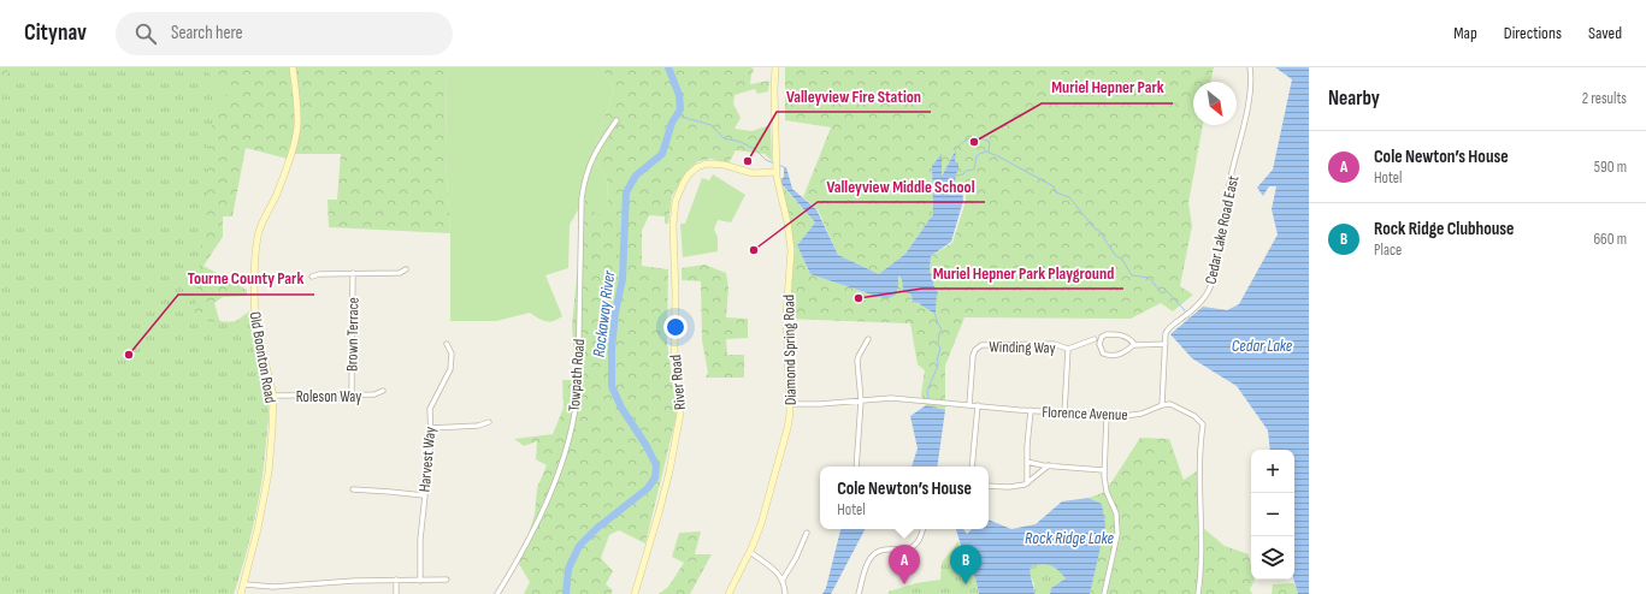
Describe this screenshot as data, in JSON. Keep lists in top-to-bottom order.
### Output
{
  "streets": {
    "street": [
      "Cedar Lake Road East",
      "Brown Terrace",
      "Winding Way",
      "Diamond Spring Road",
      "Old Boonton Road",
      "Towpath Road",
      "River Road",
      "Roleson Way",
      "Florence Avenue",
      "Harvest Way"
    ]
  },
  "crossings": [
    ["Cedar Lake Road East", "Florence Avenue"],
    ["Brown Terrace", "Roleson Way"],
    ["Winding Way", "Florence Avenue"],
    ["Diamond Spring Road", "River Road"],
    ["Diamond Spring Road", "Florence Avenue"],
    ["Old Boonton Road", "Roleson Way"]
  ],
  "water": ["Rockaway River", "Cedar Lake", "Rock Ridge Lake"],
  "places": [
    "Muriel Hepner Park",
    "Valleyview Fire Station",
    "Valleyview Middle School",
    "Muriel Hepner Park Playground",
    "Tourne County Park"
  ],
  "north": "bottom right",
  "page": {
    "header": "Citynav",
    "search": "Search here",
    "nav": ["Map", "Directions", "Saved"],
    "heading": ["Nearby", "2 results"],
    "list": [
      {
        "mark": "A",
        "name": "Cole Newton’s House",
        "note": "Hotel",
        "value": "590 m"
      },
      {
        "mark": "B",
        "name": "Rock Ridge Clubhouse",
        "note": "Place",
        "value": "660 m"
      }
    ],
    "map_buttons": ["+", "−"],
    "popup": ["Cole Newton’s House", "Hotel"],
    "pins": ["A", "B"]
  }
}
